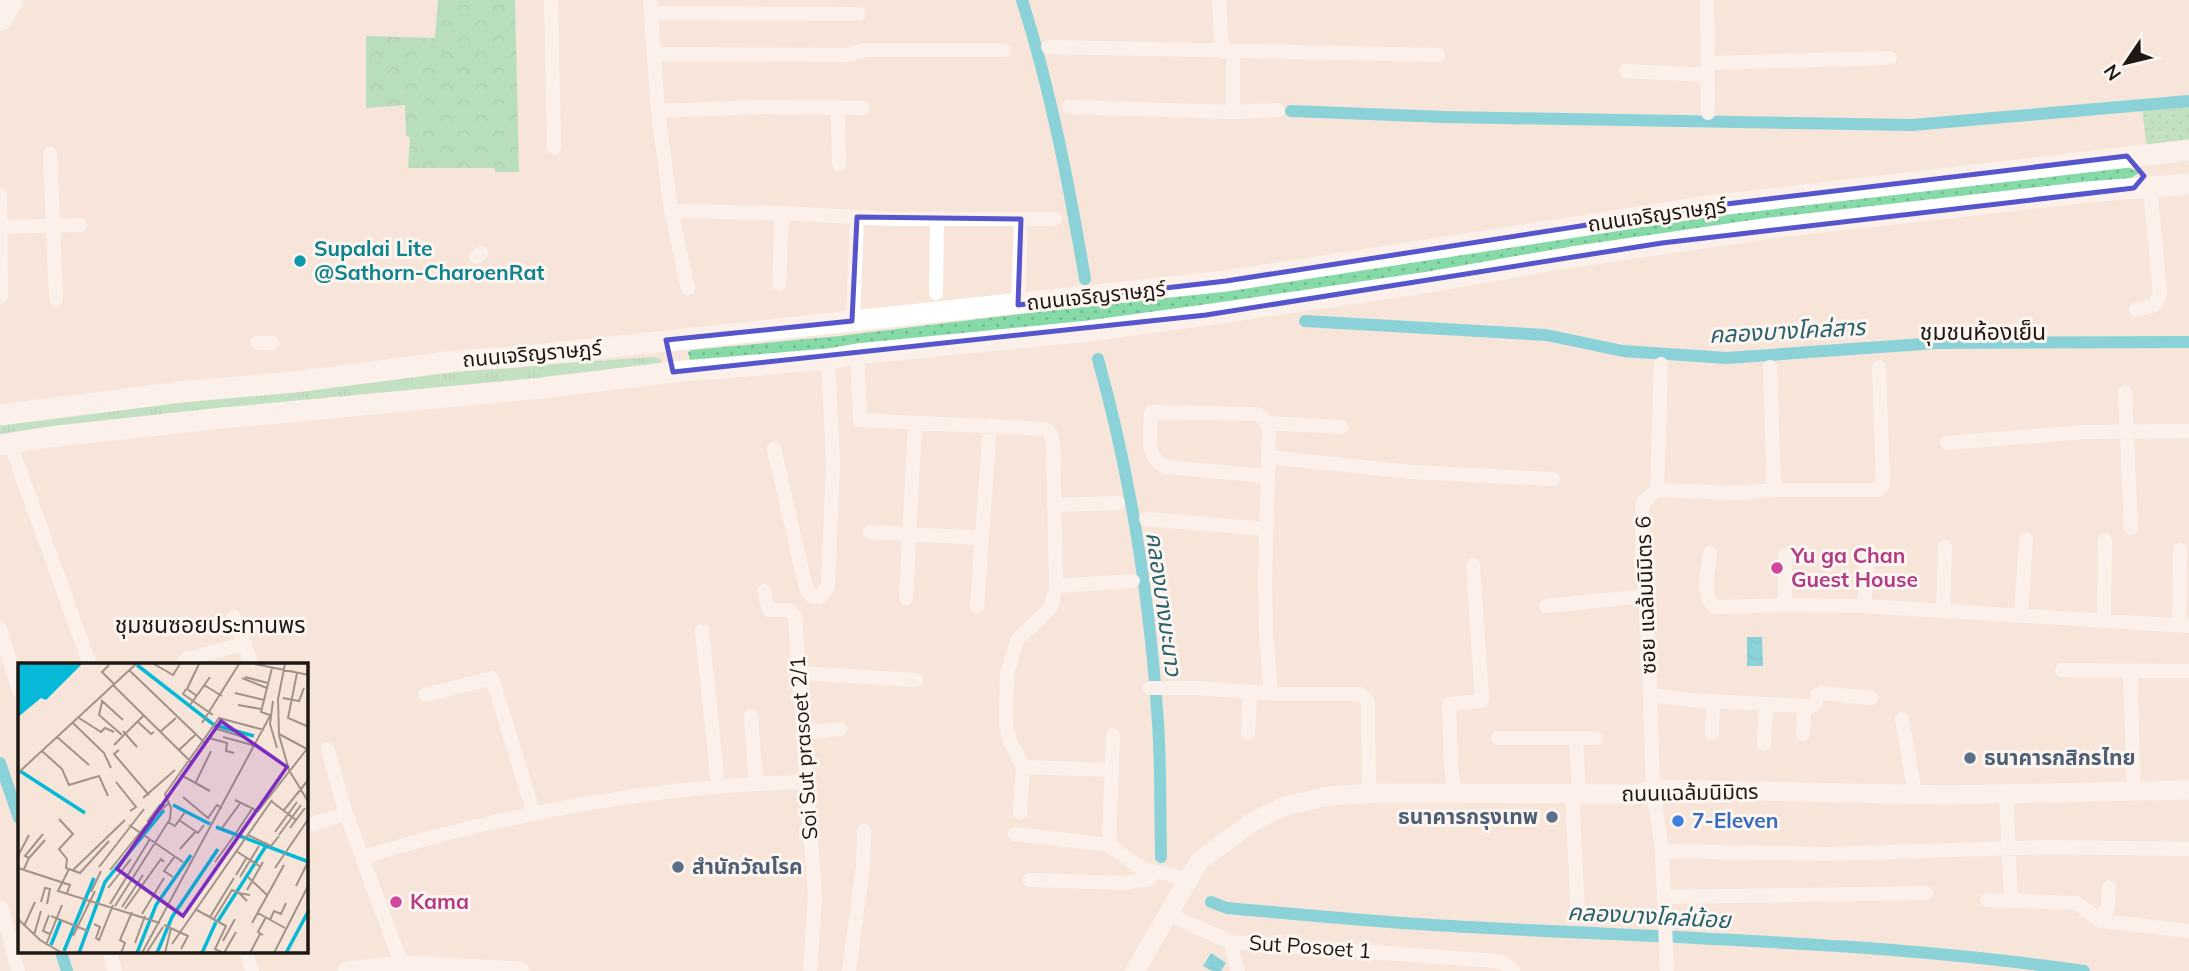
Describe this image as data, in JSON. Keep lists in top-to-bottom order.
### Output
{
  "streets": {
    "main road": ["ถนนเจริญราษฎร์"],
    "street": [
      "ซอย แฉล้มนิมิตร 6",
      "Soi Sut prasoet 2/1",
      "ถนนแฉล้มนิมิตร",
      "Sut Posoet 1"
    ]
  },
  "crossings": [
    ["ซอย แฉล้มนิมิตร 6", "ถนนแฉล้มนิมิตร"],
    ["ถนนแฉล้มนิมิตร", "Sut Posoet 1"]
  ],
  "districts": ["ชุมชนห้องเย็น", "ชุมชนซอยประทานพร"],
  "water": ["คลองบางโคล่สาร", "คลองบางมะนาว", "คลองบางโคล่น้อย"],
  "places": [
    "Supalai Lite @Sathorn-CharoenRat",
    "Yu ga Chan Guest House",
    "ธนาคารกสิกรไทย",
    "ธนาคารกรุงเทพ",
    "7-Eleven",
    "สำนักวัณโรค",
    "Kama"
  ],
  "north": "bottom left"
}
